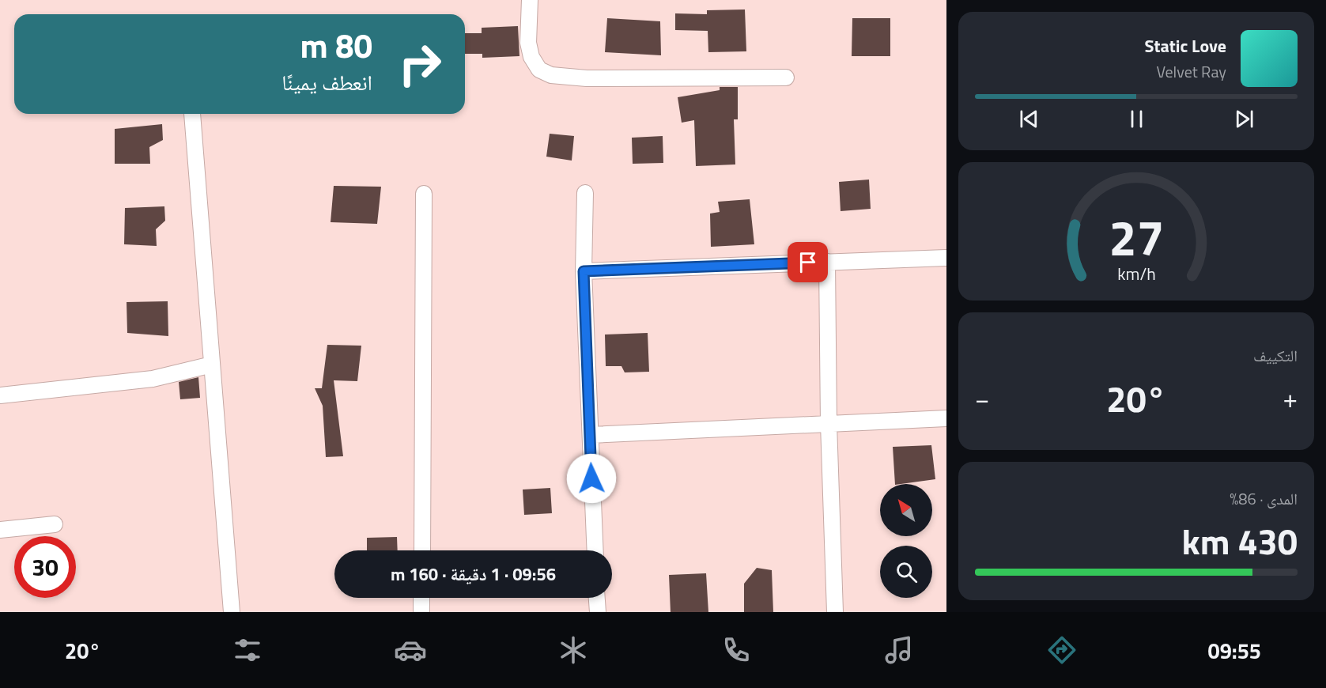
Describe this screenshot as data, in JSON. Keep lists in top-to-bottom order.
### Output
{
  "north": "top left",
  "page": {
    "turn": ["80 m", "انعطف يمينًا"],
    "song": ["Static Love", "Velvet Ray"],
    "tile": [
      "التكييف",
      ["المدى · 86%", "430 km"]
    ],
    "heat": ["−", "20°", "+"],
    "limit": "30",
    "trip": "09:56 · 1 دقيقة · 160 m",
    "tabs": ["09:55", "20°"],
    "gauge": ["27", "km/h"]
  }
}
